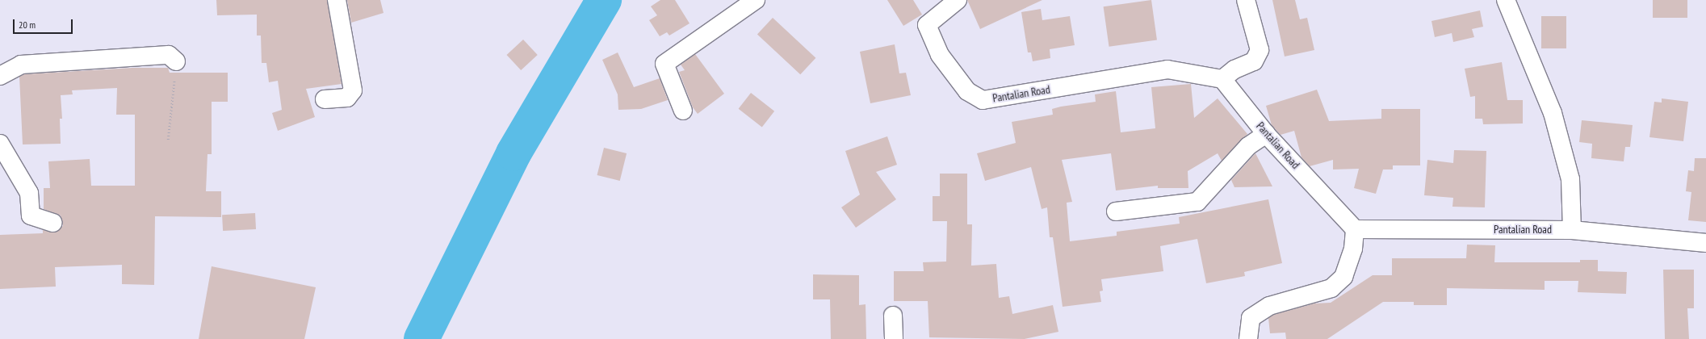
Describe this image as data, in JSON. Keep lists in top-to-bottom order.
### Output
{
  "streets": {
    "street": ["Pantalian Road"]
  },
  "scale_bar": "20 m"
}
